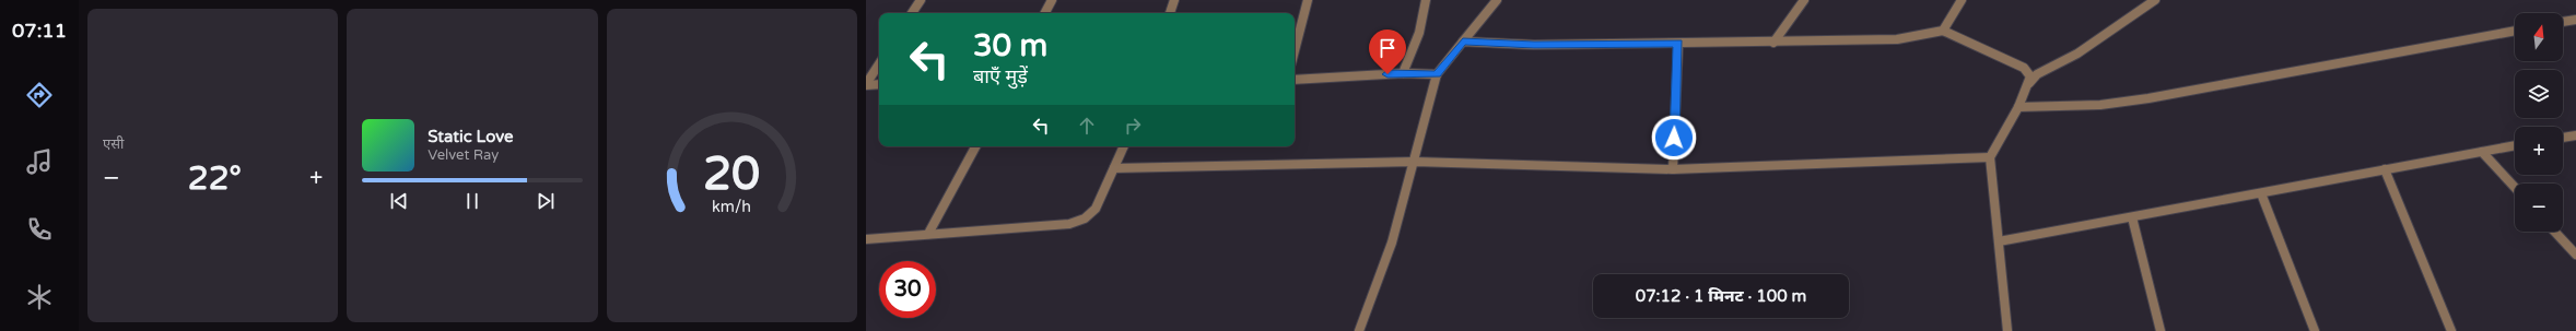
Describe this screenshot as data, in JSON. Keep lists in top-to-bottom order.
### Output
{
  "north": "top",
  "page": {
    "tabs": "07:11",
    "tile": "एसी",
    "map_buttons": ["+", "−"],
    "turn": ["30 m", "बाएँ मुड़ें"],
    "song": ["Static Love", "Velvet Ray"],
    "heat": ["−", "22°", "+"],
    "limit": "30",
    "trip": "07:12 · 1 मिनट · 100 m",
    "gauge": ["20", "km/h"]
  }
}
